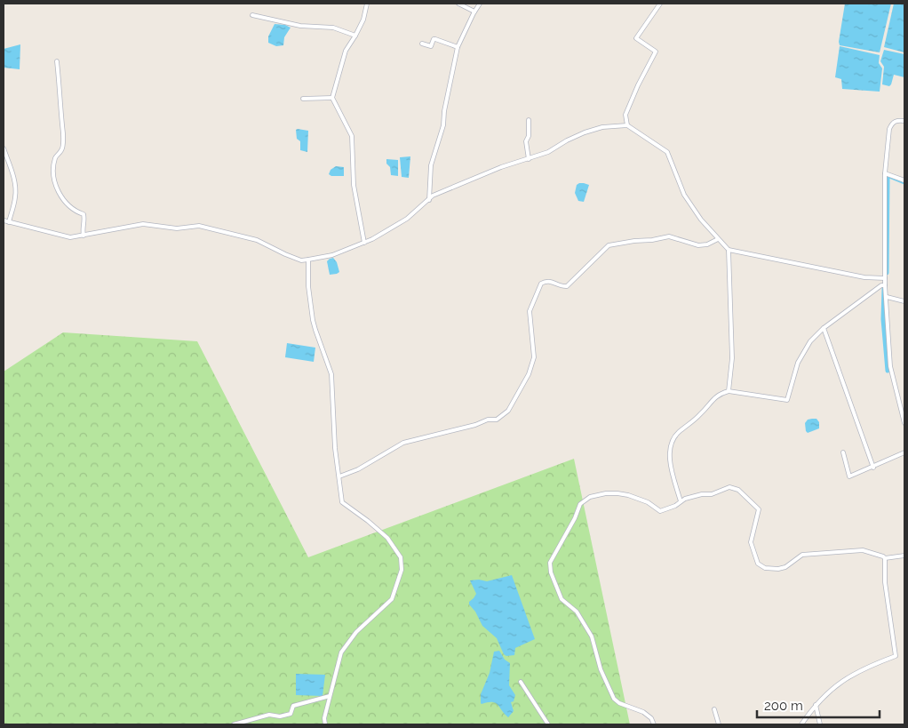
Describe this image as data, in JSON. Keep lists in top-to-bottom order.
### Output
{
  "scale_bar": "200 m"
}
